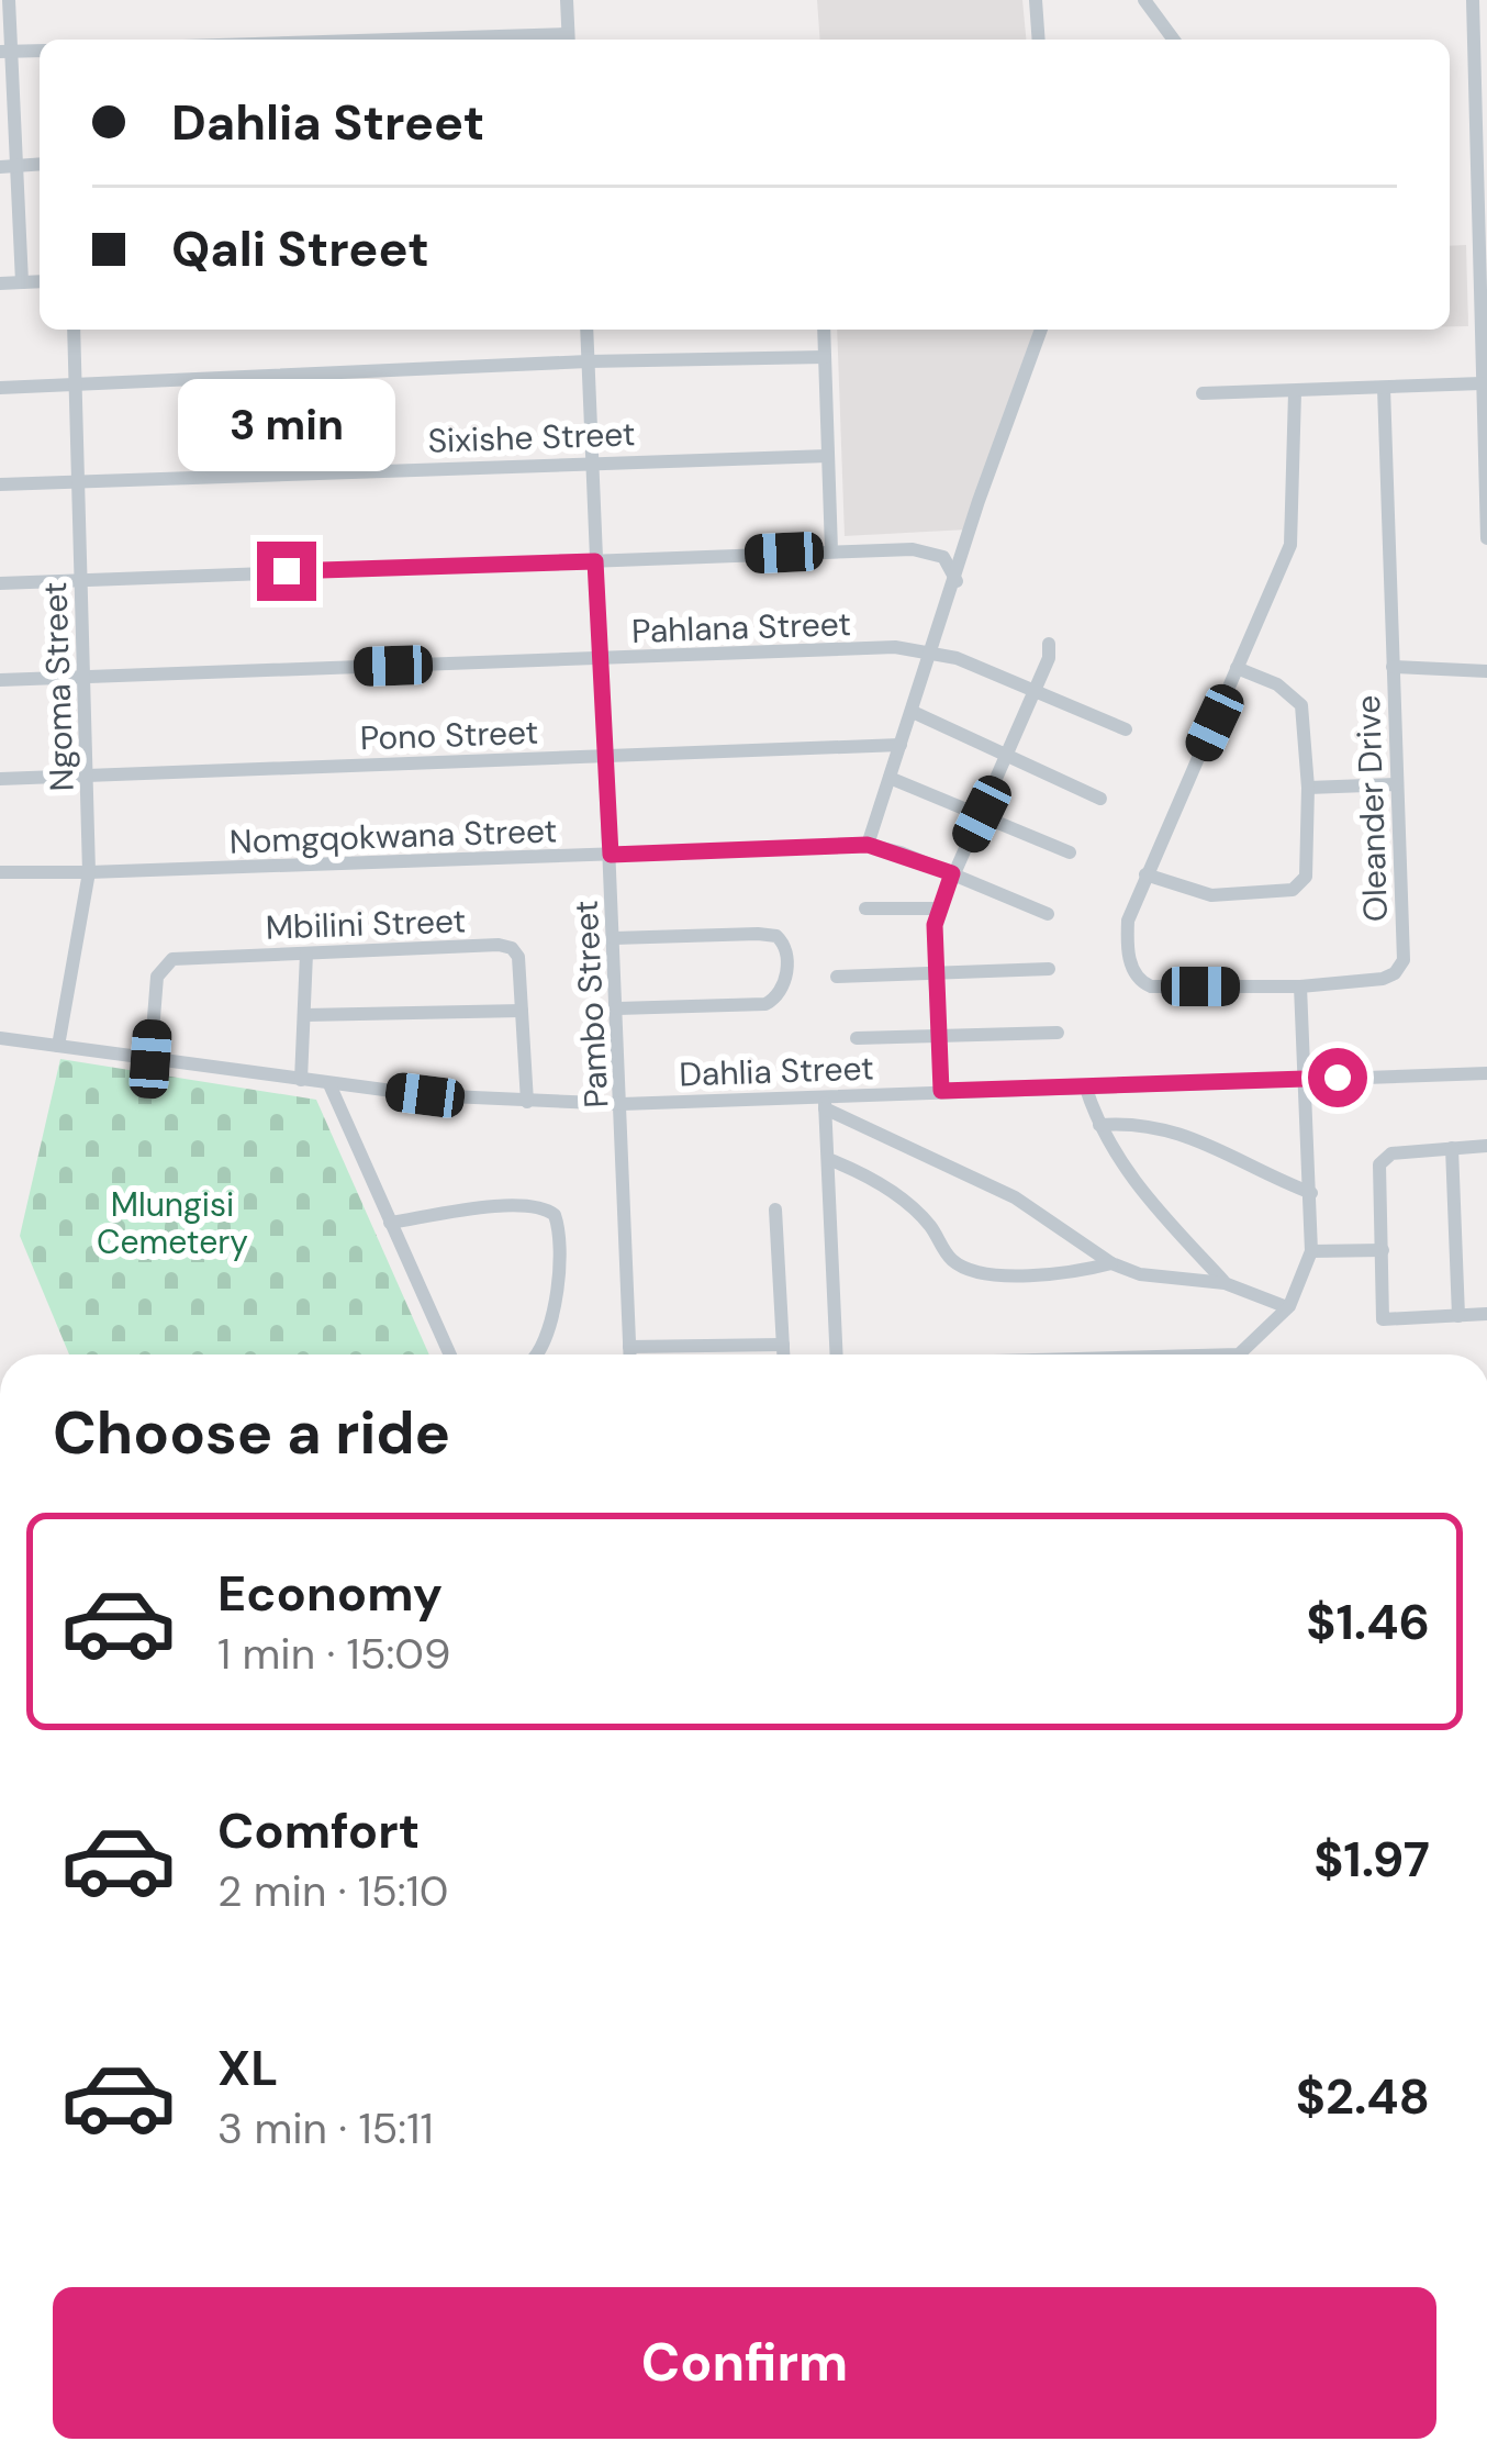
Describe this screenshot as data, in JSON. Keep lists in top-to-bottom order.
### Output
{
  "streets": {
    "street": [
      "Sixishe Street",
      "Pahlana Street",
      "Ngoma Street",
      "Pono Street",
      "Oleander Drive",
      "Nomgqokwana Street",
      "Mbilini Street",
      "Pambo Street",
      "Dahlia Street"
    ]
  },
  "crossings": [
    ["Sixishe Street", "Ngoma Street"],
    ["Sixishe Street", "Pambo Street"],
    ["Pahlana Street", "Ngoma Street"],
    ["Pahlana Street", "Pambo Street"],
    ["Ngoma Street", "Pono Street"],
    ["Ngoma Street", "Nomgqokwana Street"],
    ["Ngoma Street", "Dahlia Street"],
    ["Pono Street", "Pambo Street"],
    ["Nomgqokwana Street", "Pambo Street"],
    ["Mbilini Street", "Dahlia Street"],
    ["Pambo Street", "Dahlia Street"]
  ],
  "parks": ["Mlungisi Cemetery"],
  "page": {
    "banner": ["Dahlia Street", "Qali Street"],
    "bubble": "3 min",
    "heading": "Choose a ride",
    "list": [
      {
        "name": "Economy",
        "note": "1 min · 15:09",
        "value": "$1.46"
      },
      {
        "name": "Comfort",
        "note": "2 min · 15:10",
        "value": "$1.97"
      },
      {
        "name": "XL",
        "note": "3 min · 15:11",
        "value": "$2.48"
      }
    ],
    "buttons": "Confirm"
  }
}
